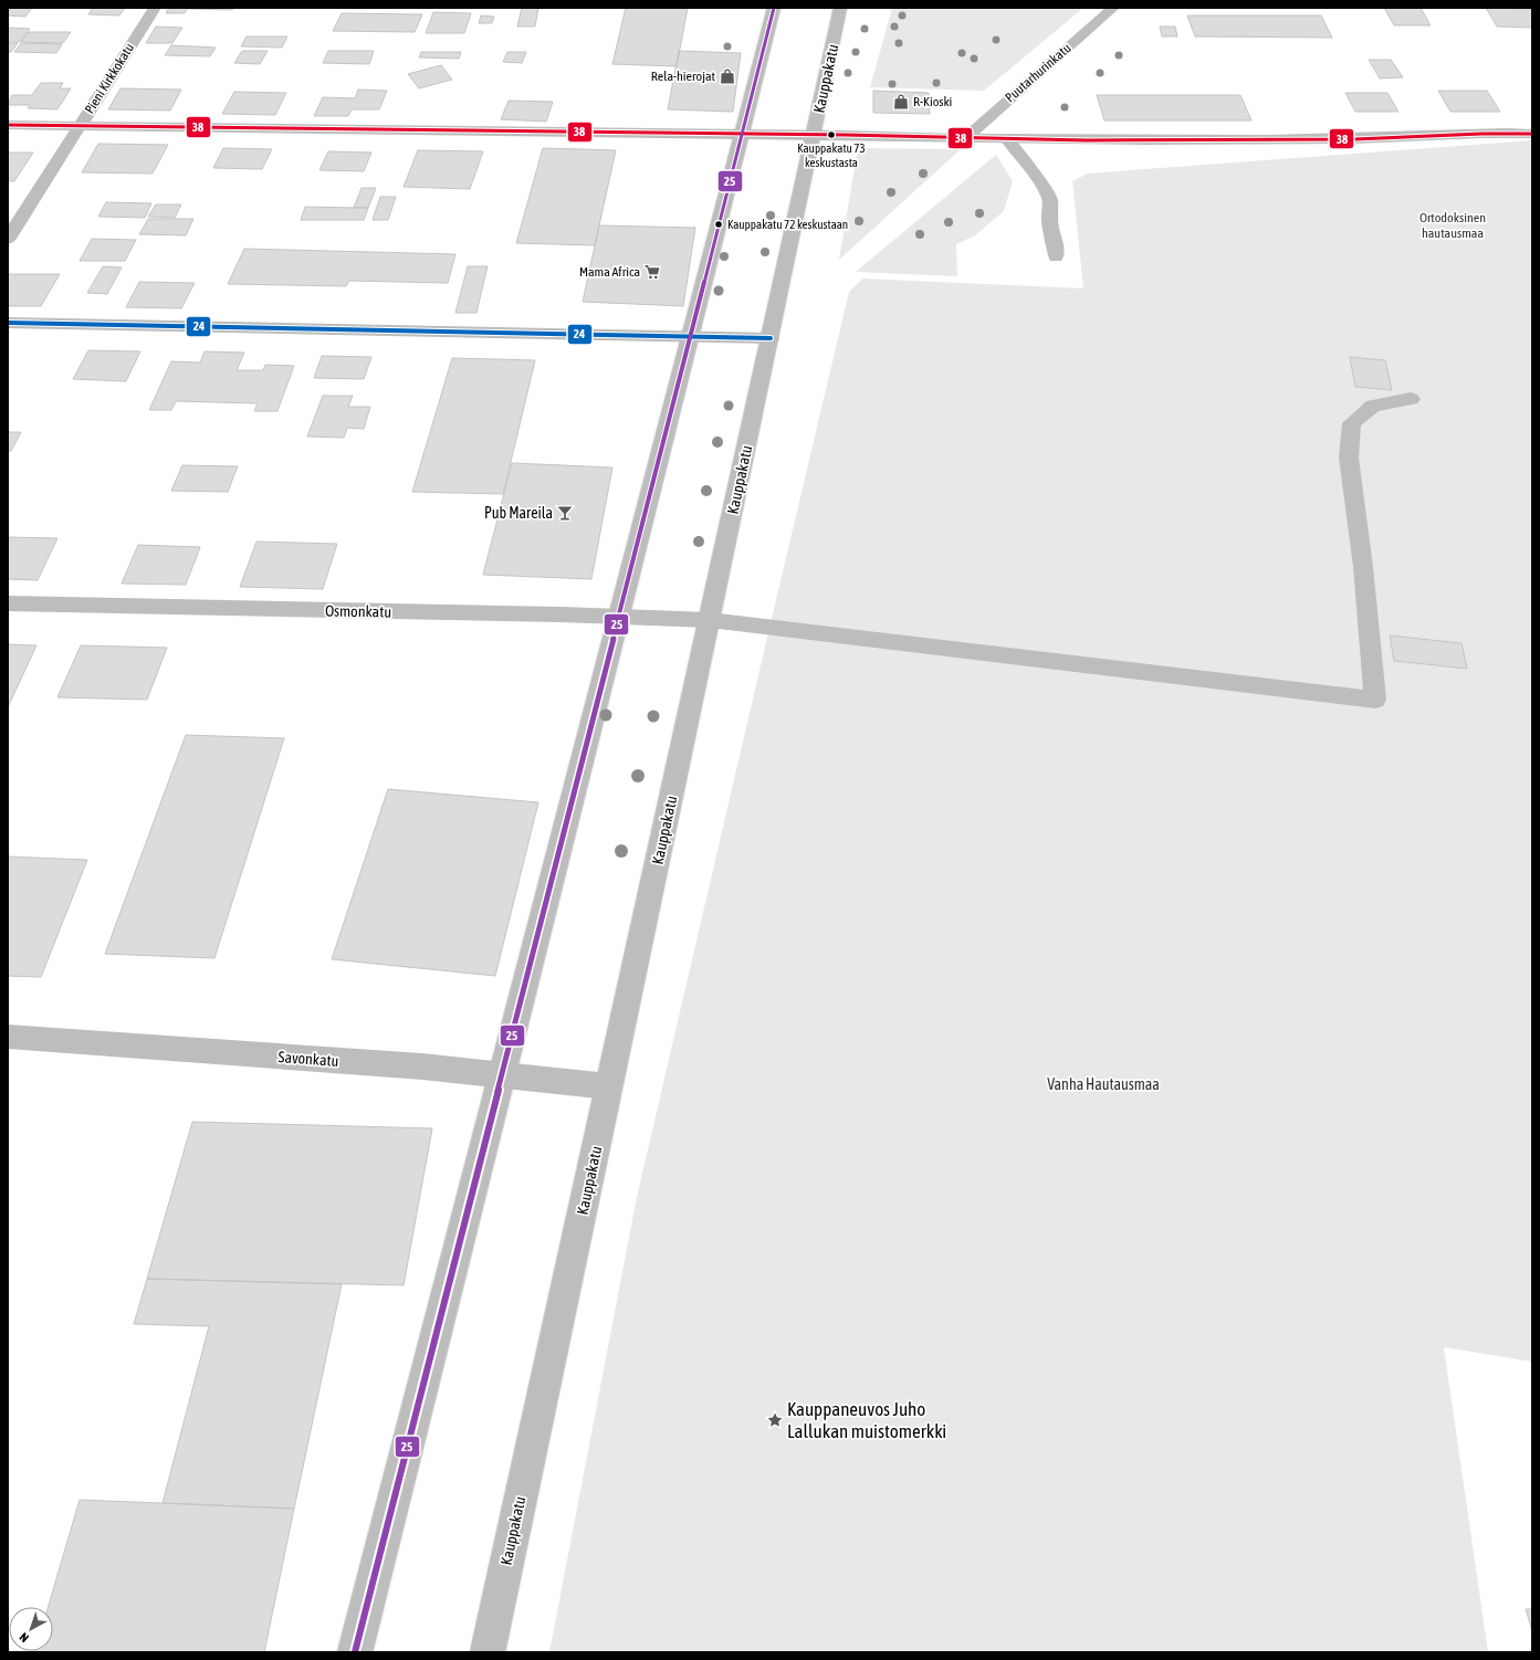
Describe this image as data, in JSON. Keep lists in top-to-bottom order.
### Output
{
  "streets": {
    "street": [
      "Puutarhurinkatu",
      "Pieni Kirkkokatu",
      "Kauppakatu",
      "Osmonkatu",
      "Savonkatu"
    ]
  },
  "crossings": [
    ["Kauppakatu", "Osmonkatu"],
    ["Kauppakatu", "Savonkatu"]
  ],
  "parks": ["Ortodoksinen hautausmaa", "Vanha Hautausmaa"],
  "places": {
    "shop": ["Rela-hierojat", "R-Kioski"],
    "other": ["Kauppakatu 73 keskustasta", "Kauppakatu 72 keskustaan"],
    "supermarket": ["Mama Africa"],
    "bar": ["Pub Mareila"],
    "place": ["Kauppaneuvos Juho Lallukan muistomerkki"]
  },
  "lines": ["transit line 25", "transit line 38", "transit line 24"],
  "north": "bottom left"
}
